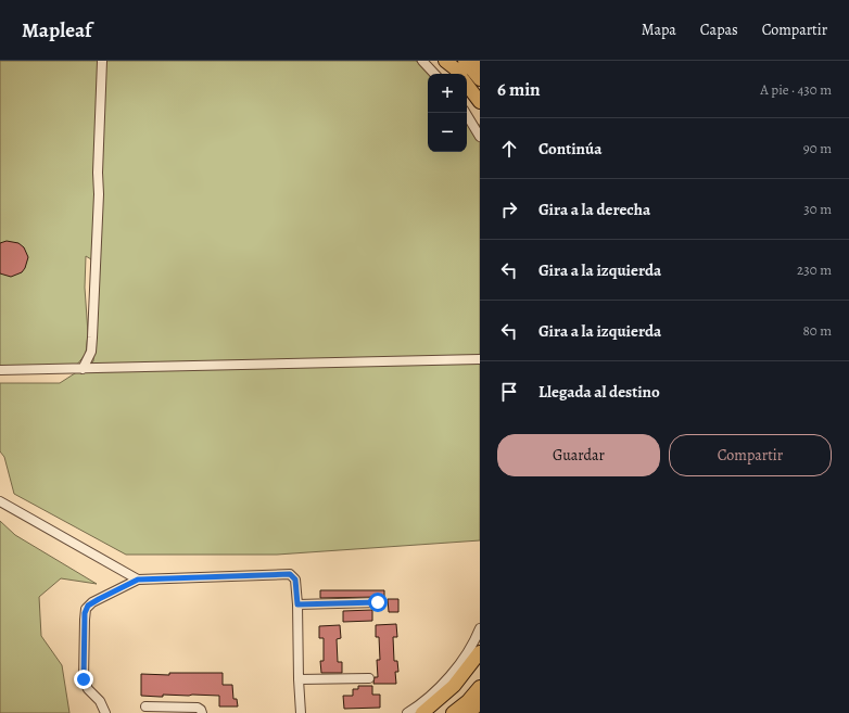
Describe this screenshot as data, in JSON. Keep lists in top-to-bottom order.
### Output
{
  "page": {
    "header": "Mapleaf",
    "nav": ["Mapa", "Capas", "Compartir"],
    "heading": ["6 min", "A pie · 430 m"],
    "map_buttons": ["+", "−"],
    "list": [
      ["Continúa", "90 m"],
      ["Gira a la derecha", "30 m"],
      ["Gira a la izquierda", "230 m"],
      ["Gira a la izquierda", "80 m"],
      "Llegada al destino"
    ],
    "buttons": ["Guardar", "Compartir"]
  }
}
